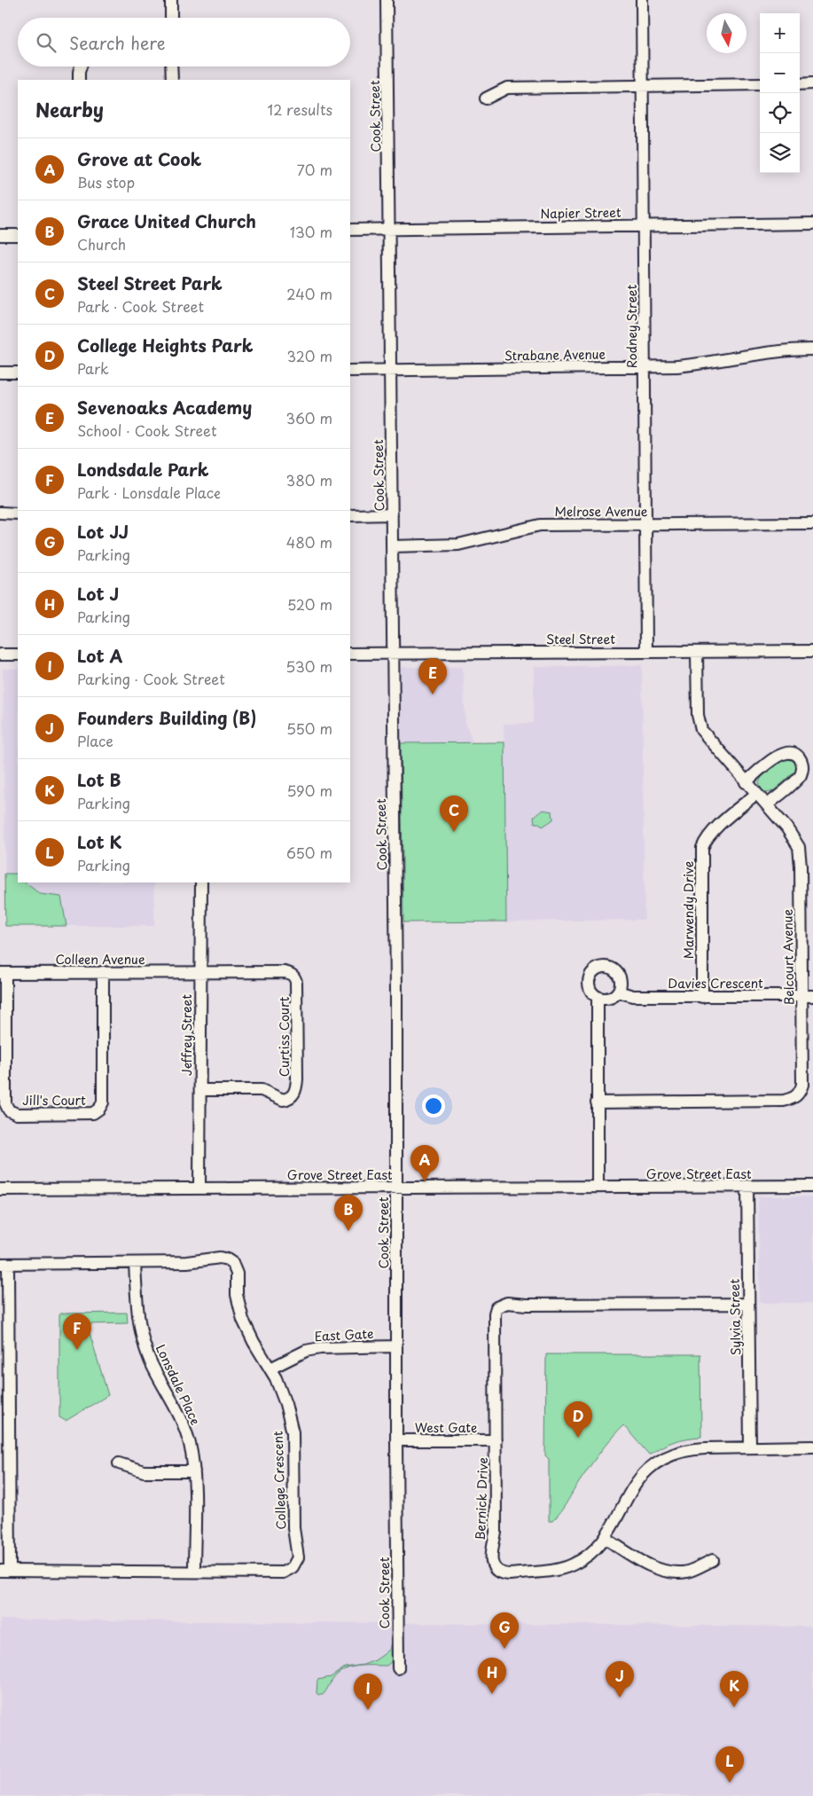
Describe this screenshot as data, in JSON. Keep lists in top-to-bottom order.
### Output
{
  "streets": {
    "street": [
      "Cook Street",
      "Napier Street",
      "Rodney Street",
      "Strabane Avenue",
      "Melrose Avenue",
      "Steel Street",
      "Marwendy Drive",
      "Belcourt Avenue",
      "Colleen Avenue",
      "Davies Crescent",
      "Jeffrey Street",
      "Curtiss Court",
      "Jill's Court",
      "Grove Street East",
      "Sylvia Street",
      "East Gate",
      "Lonsdale Place",
      "West Gate",
      "College Crescent",
      "Bernick Drive"
    ]
  },
  "crossings": [
    ["Cook Street", "Napier Street"],
    ["Cook Street", "Strabane Avenue"],
    ["Cook Street", "Melrose Avenue"],
    ["Cook Street", "Steel Street"],
    ["Cook Street", "Grove Street East"],
    ["Cook Street", "East Gate"],
    ["Cook Street", "West Gate"],
    ["Napier Street", "Rodney Street"],
    ["Rodney Street", "Strabane Avenue"],
    ["Rodney Street", "Melrose Avenue"],
    ["Rodney Street", "Steel Street"],
    ["Steel Street", "Belcourt Avenue"],
    ["Marwendy Drive", "Belcourt Avenue"],
    ["Marwendy Drive", "Davies Crescent"],
    ["Belcourt Avenue", "Davies Crescent"],
    ["Colleen Avenue", "Jeffrey Street"],
    ["Colleen Avenue", "Curtiss Court"],
    ["Colleen Avenue", "Jill's Court"],
    ["Jeffrey Street", "Curtiss Court"],
    ["Jeffrey Street", "Grove Street East"],
    ["Grove Street East", "Sylvia Street"],
    ["Sylvia Street", "Bernick Drive"],
    ["East Gate", "College Crescent"],
    ["Lonsdale Place", "College Crescent"],
    ["West Gate", "Bernick Drive"]
  ],
  "north": "bottom",
  "page": {
    "map_buttons": ["+", "−"],
    "search": "Search here",
    "heading": ["Nearby", "12 results"],
    "list": [
      {
        "mark": "A",
        "name": "Grove at Cook",
        "note": "Bus stop",
        "value": "70 m"
      },
      {
        "mark": "B",
        "name": "Grace United Church",
        "note": "Church",
        "value": "130 m"
      },
      {
        "mark": "C",
        "name": "Steel Street Park",
        "note": "Park · Cook Street",
        "value": "240 m"
      },
      {
        "mark": "D",
        "name": "College Heights Park",
        "note": "Park",
        "value": "320 m"
      },
      {
        "mark": "E",
        "name": "Sevenoaks Academy",
        "note": "School · Cook Street",
        "value": "360 m"
      },
      {
        "mark": "F",
        "name": "Londsdale Park",
        "note": "Park · Lonsdale Place",
        "value": "380 m"
      },
      {
        "mark": "G",
        "name": "Lot JJ",
        "note": "Parking",
        "value": "480 m"
      },
      {
        "mark": "H",
        "name": "Lot J",
        "note": "Parking",
        "value": "520 m"
      },
      {
        "mark": "I",
        "name": "Lot A",
        "note": "Parking · Cook Street",
        "value": "530 m"
      },
      {
        "mark": "J",
        "name": "Founders Building (B)",
        "note": "Place",
        "value": "550 m"
      },
      {
        "mark": "K",
        "name": "Lot B",
        "note": "Parking",
        "value": "590 m"
      },
      {
        "mark": "L",
        "name": "Lot K",
        "note": "Parking",
        "value": "650 m"
      }
    ],
    "pins": [
      "E",
      "C",
      "A",
      "B",
      "F",
      "D",
      "G",
      "H",
      "J",
      "K",
      "I",
      "L"
    ]
  }
}
